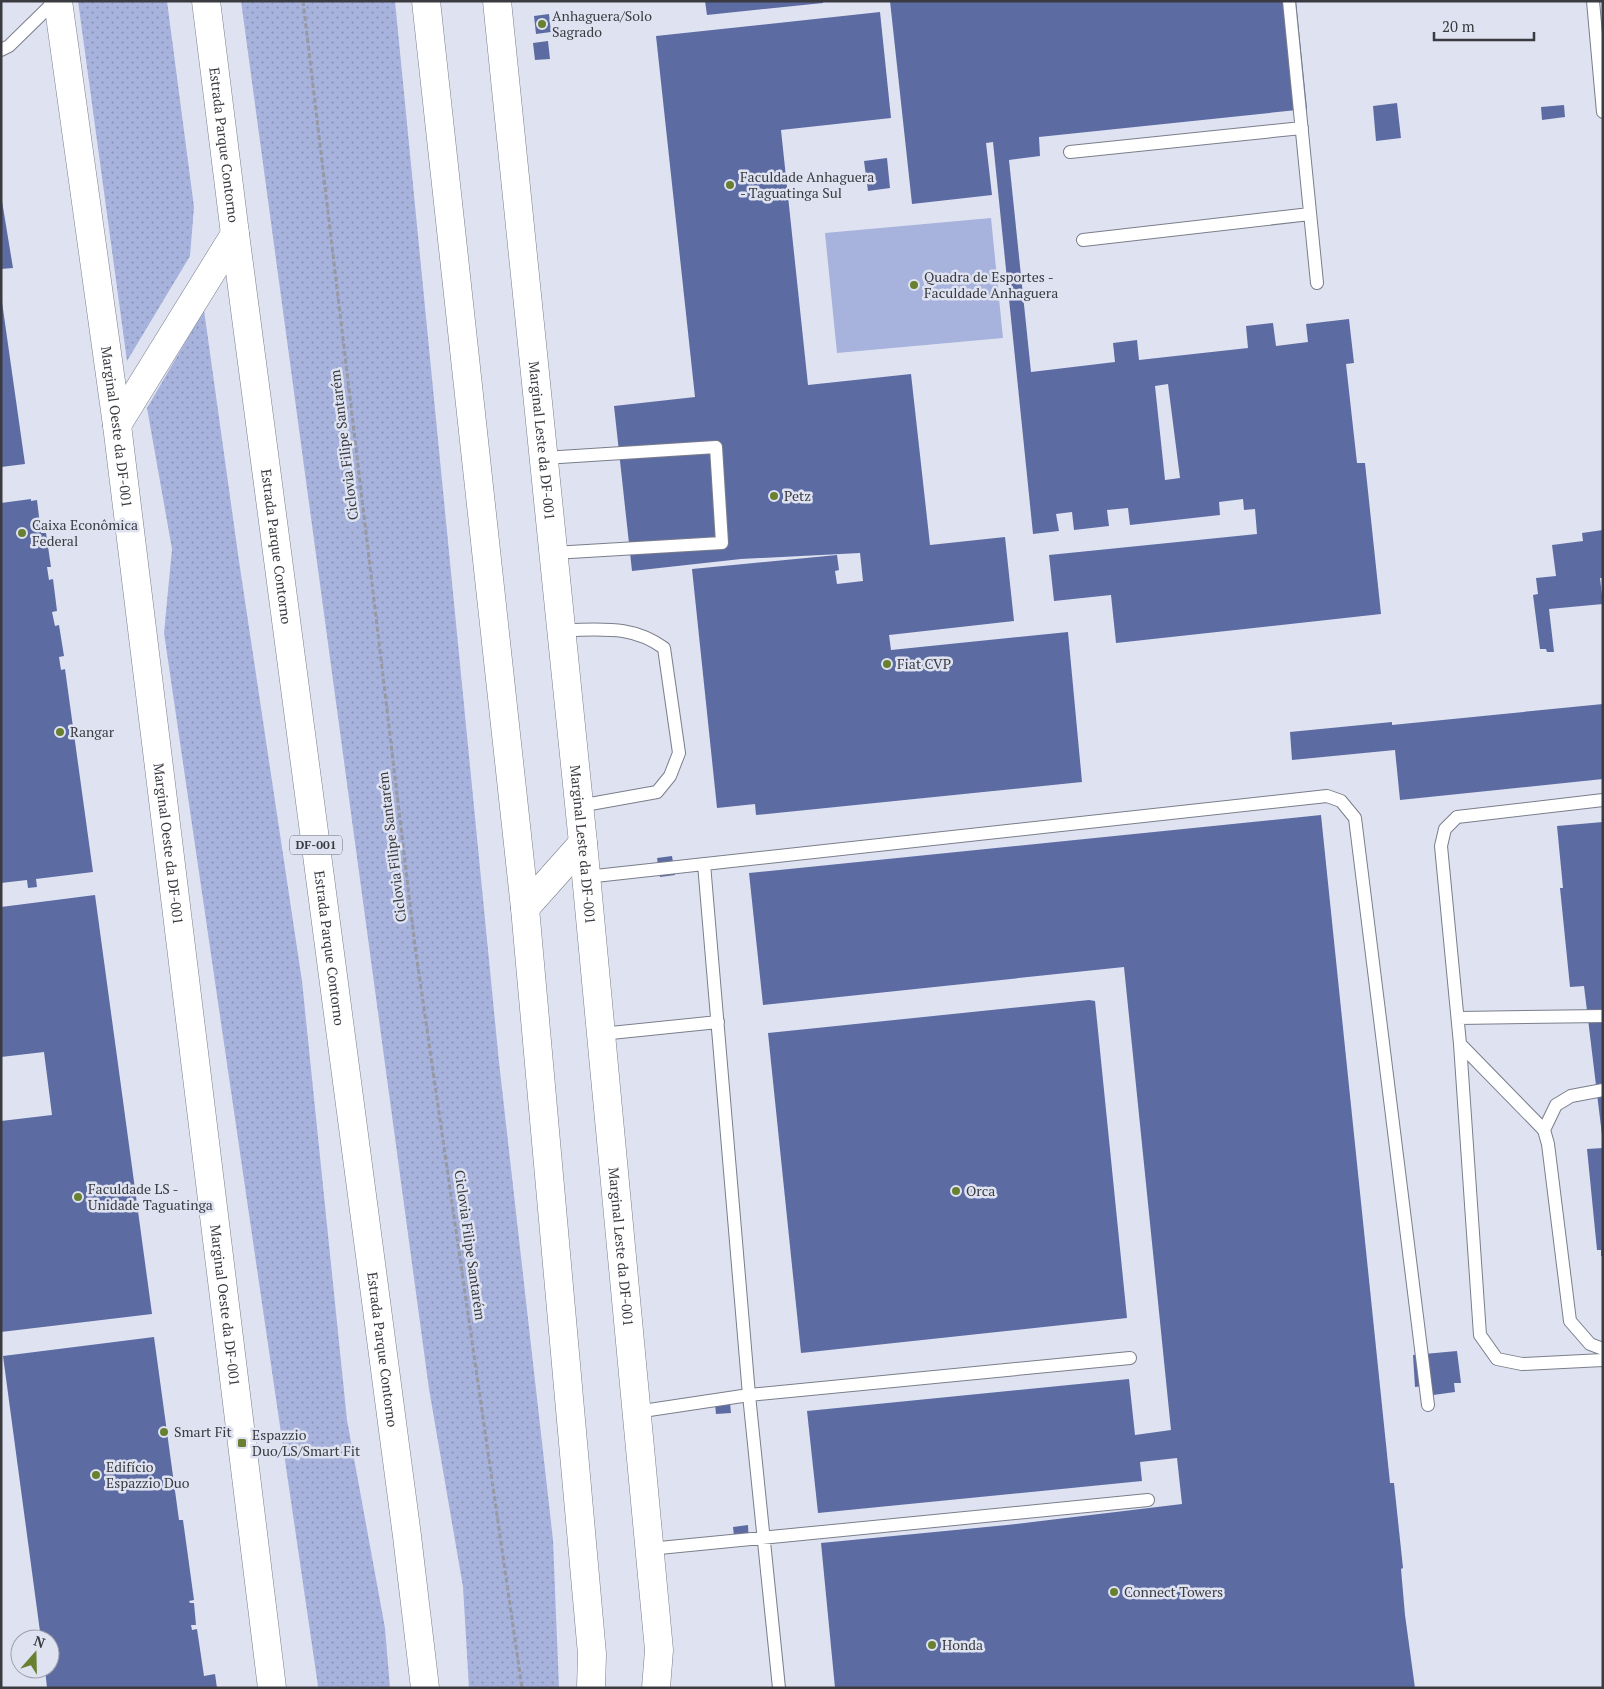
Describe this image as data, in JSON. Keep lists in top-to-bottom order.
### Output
{
  "streets": {
    "main road": [
      "Estrada Parque Contorno",
      "Marginal Oeste da DF-001",
      "Marginal Leste da DF-001",
      "DF-001"
    ],
    "path": ["Ciclovia Filipe Santarém"]
  },
  "places": {
    "other": [
      "Anhaguera/Solo Sagrado",
      "Faculdade Anhaguera - Taguatinga Sul",
      "Quadra de Esportes - Faculdade Anhaguera",
      "Petz",
      "Caixa Econômica Federal",
      "Fiat CVP",
      "Rangar",
      "Orca",
      "Faculdade LS - Unidade Taguatinga",
      "Smart Fit",
      "Edifício Espazzio Duo",
      "Connect Towers",
      "Honda"
    ],
    "transit": ["Espazzio Duo/LS/Smart Fit"]
  },
  "scale_bar": "20 m",
  "north": "top"
}
